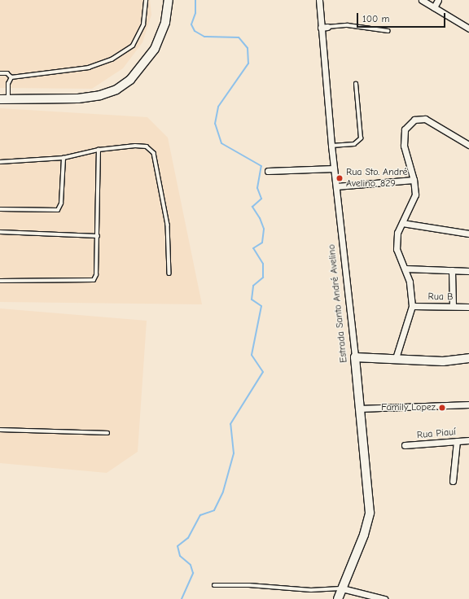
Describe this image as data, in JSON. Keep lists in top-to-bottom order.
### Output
{
  "streets": {
    "main road": ["Estrada Santo André Avelino"],
    "street": ["Rua B", "Rua Piauí"]
  },
  "places": ["Rua Sto. André Avelino, 829", "Family Lopez"],
  "scale_bar": "100 m"
}
